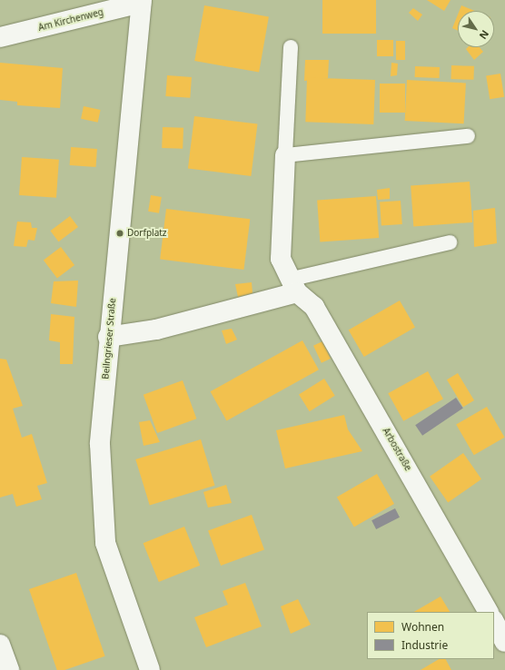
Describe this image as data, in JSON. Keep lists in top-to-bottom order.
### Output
{
  "streets": {
    "street": ["Am Kirchenweg", "Beilngrieser Straße", "Arbostraße"]
  },
  "crossings": [
    ["Am Kirchenweg", "Beilngrieser Straße"]
  ],
  "places": ["Dorfplatz"],
  "legend": ["Wohnen", "Industrie"],
  "north": "bottom right"
}
